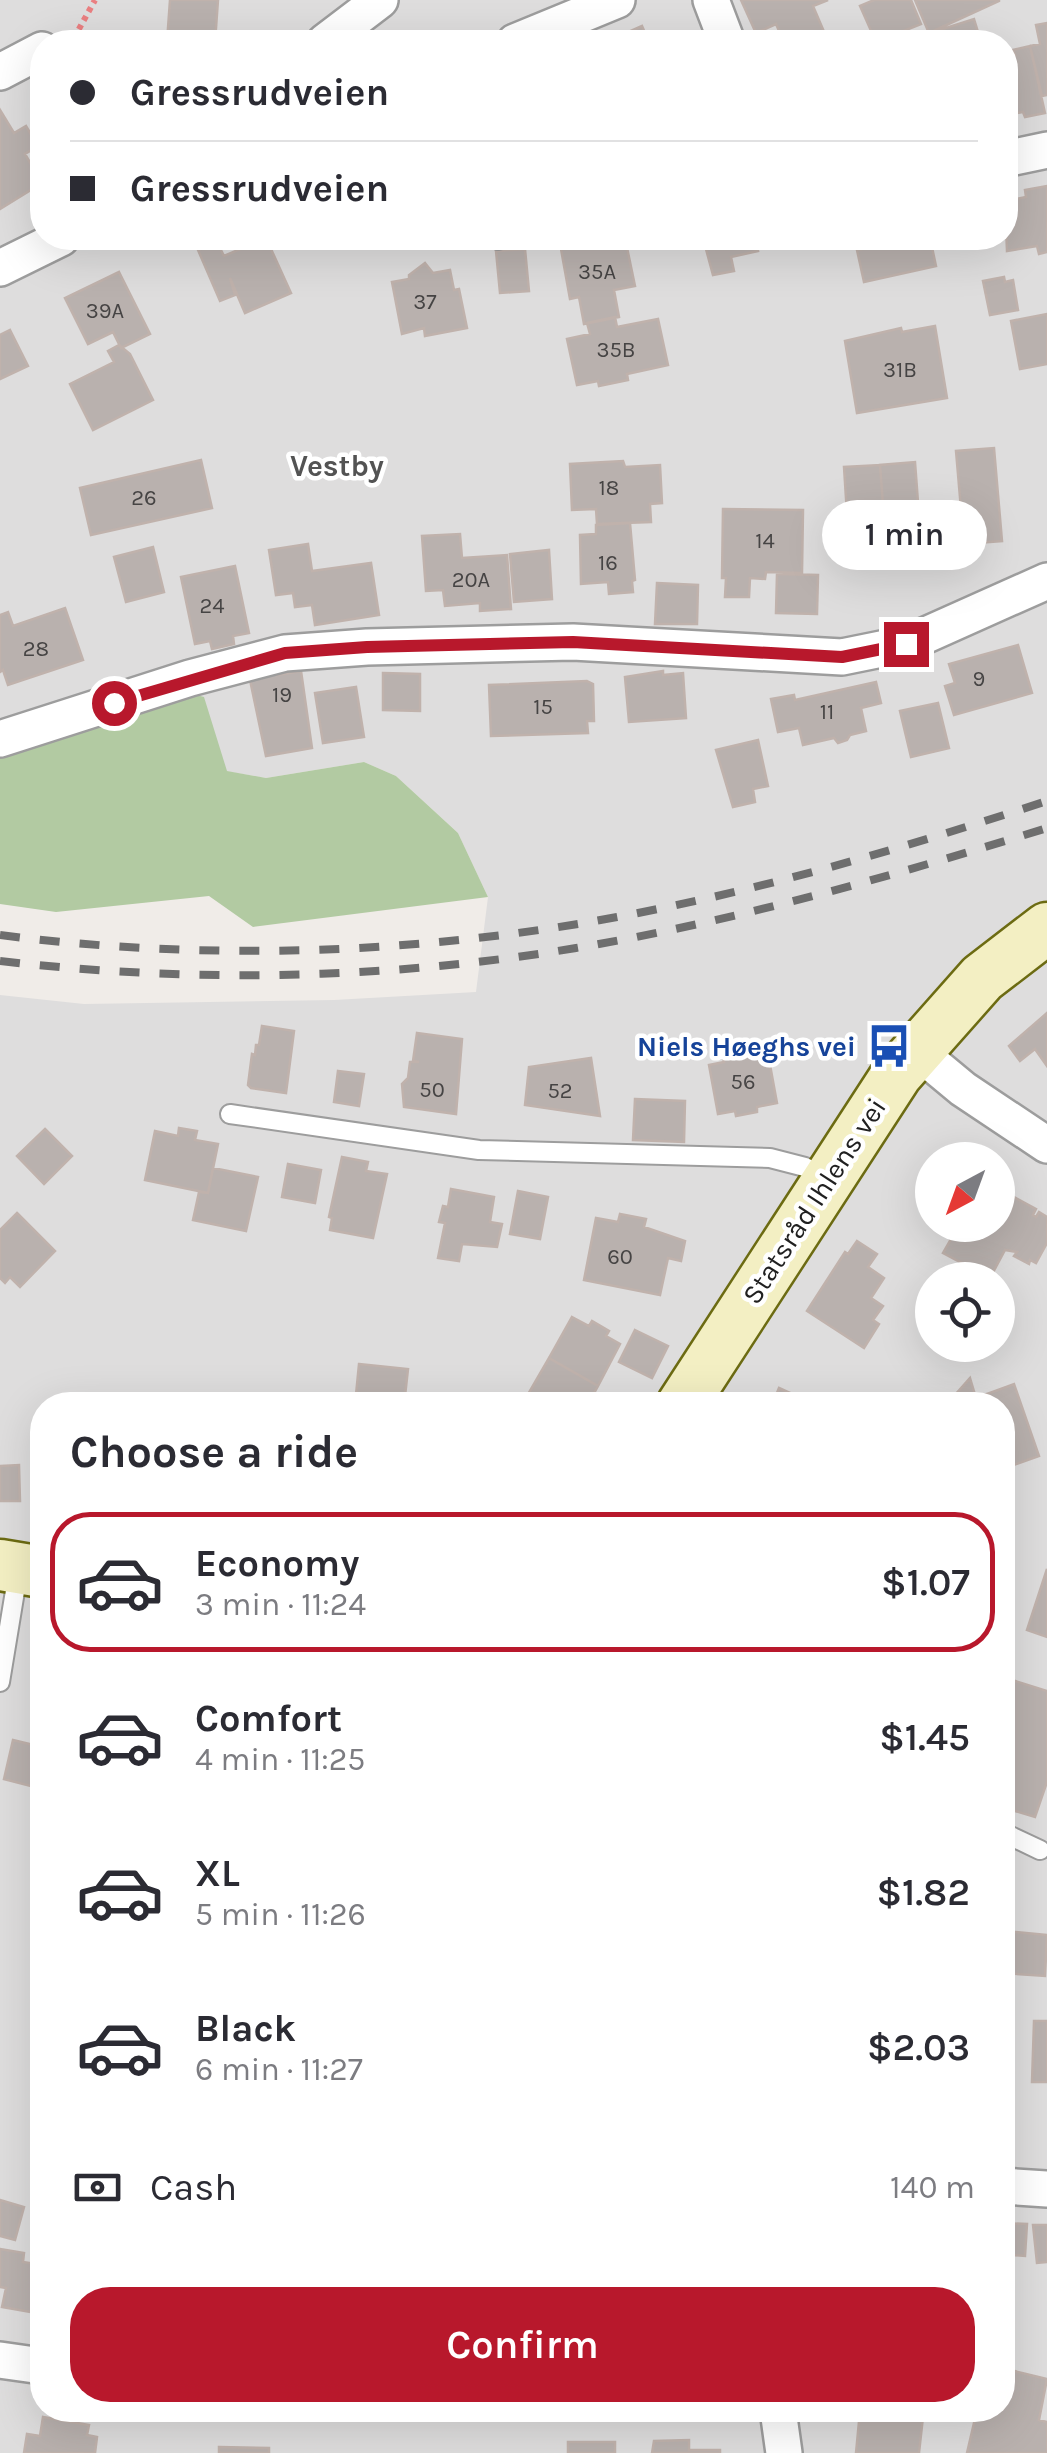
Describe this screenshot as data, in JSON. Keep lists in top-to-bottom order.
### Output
{
  "streets": {
    "street": ["Statsråd Ihlens vei"]
  },
  "districts": ["Vestby"],
  "places": {
    "bus stop": ["Niels Høeghs vei"]
  },
  "house_numbers": [
    "35A",
    "37",
    "39A",
    "35B",
    "31B",
    "18",
    "26",
    "14",
    "16",
    "20A",
    "24",
    "28",
    "9",
    "19",
    "15",
    "11",
    "56",
    "50",
    "52",
    "60"
  ],
  "north": "bottom left",
  "page": {
    "banner": ["Gressrudveien", "Gressrudveien"],
    "bubble": "1 min",
    "heading": "Choose a ride",
    "list": [
      {
        "name": "Economy",
        "note": "3 min · 11:24",
        "value": "$1.07"
      },
      {
        "name": "Comfort",
        "note": "4 min · 11:25",
        "value": "$1.45"
      },
      {
        "name": "XL",
        "note": "5 min · 11:26",
        "value": "$1.82"
      },
      {
        "name": "Black",
        "note": "6 min · 11:27",
        "value": "$2.03"
      }
    ],
    "pay": ["Cash", "140 m"],
    "buttons": "Confirm"
  }
}
